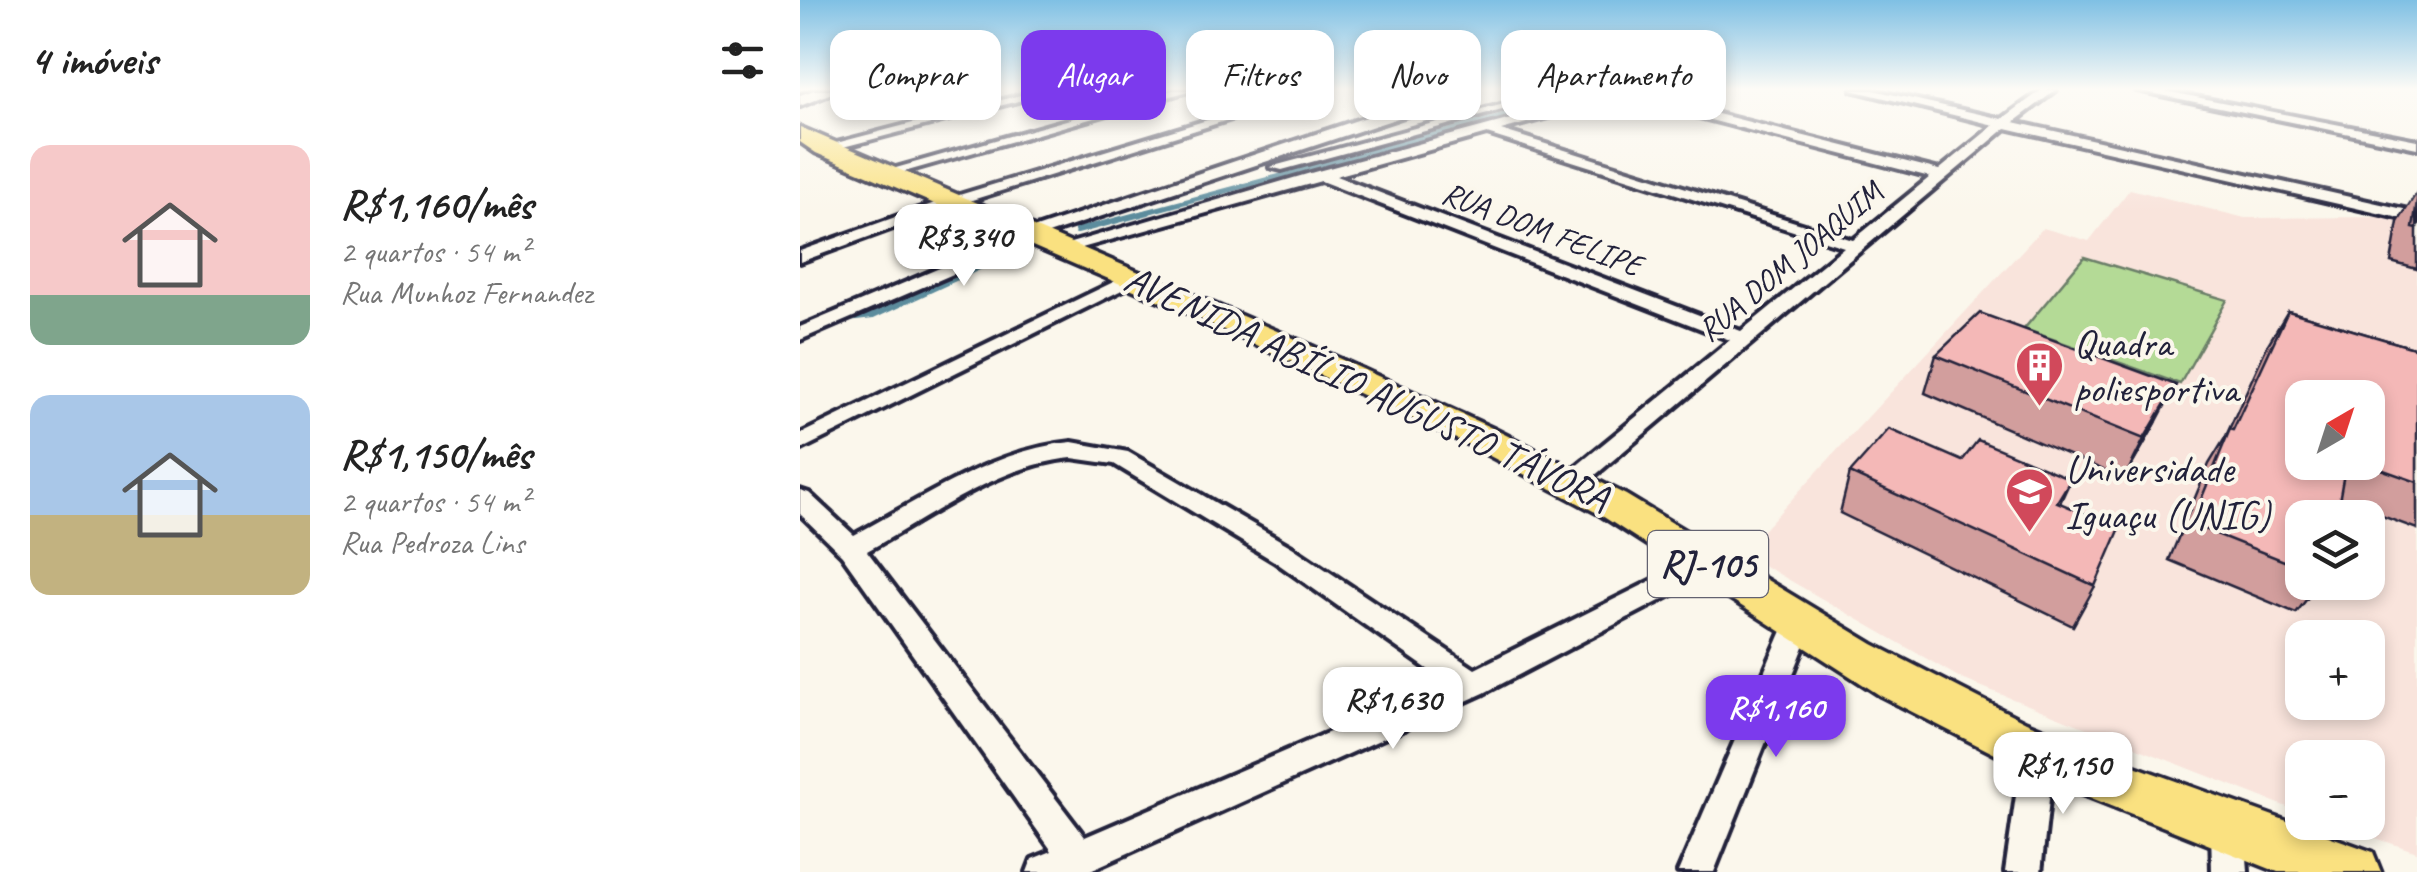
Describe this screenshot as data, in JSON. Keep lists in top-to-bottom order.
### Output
{
  "streets": {
    "main road": ["AVENIDA ABÍLIO AUGUSTO TÁVORA", "RJ-105"],
    "street": ["RUA DOM FELIPE", "RUA DOM JOAQUIM"]
  },
  "crossings": [
    ["RUA DOM FELIPE", "RUA DOM JOAQUIM"],
    ["RUA DOM JOAQUIM", "AVENIDA ABÍLIO AUGUSTO TÁVORA"]
  ],
  "places": {
    "building": ["Quadra poliesportiva"],
    "school or university": ["Universidade Iguaçu (UNIG)"]
  },
  "north": "top right",
  "page": {
    "heading": "4 imóveis",
    "chip": [
      "Comprar",
      "Alugar",
      "Filtros",
      "Novo",
      "Apartamento"
    ],
    "list": [
      {
        "name": "R$1,160/mês",
        "note": "2 quartos · 54 m² · Rua Munhoz Fernandez"
      },
      {
        "name": "R$1,150/mês",
        "note": "2 quartos · 54 m² · Rua Pedroza Lins"
      }
    ],
    "price": [
      "R$3,340",
      "R$1,630",
      "R$1,160",
      "R$1,150"
    ],
    "map_buttons": ["+", "−"]
  }
}
